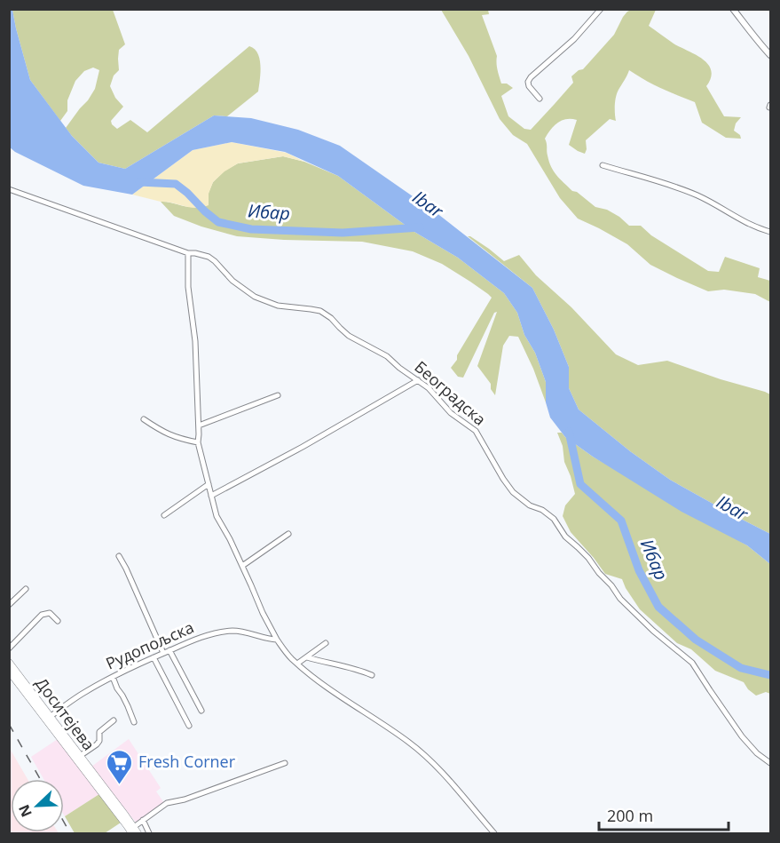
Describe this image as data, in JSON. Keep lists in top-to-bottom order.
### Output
{
  "streets": {
    "main road": ["Доситејева"],
    "street": ["Београдска", "Рудопољска"]
  },
  "crossings": [
    ["Рудопољска", "Доситејева"]
  ],
  "water": ["Ibar", "Ибар"],
  "places": {
    "supermarket": ["Fresh Corner"]
  },
  "scale_bar": "200 m",
  "north": "bottom left"
}
